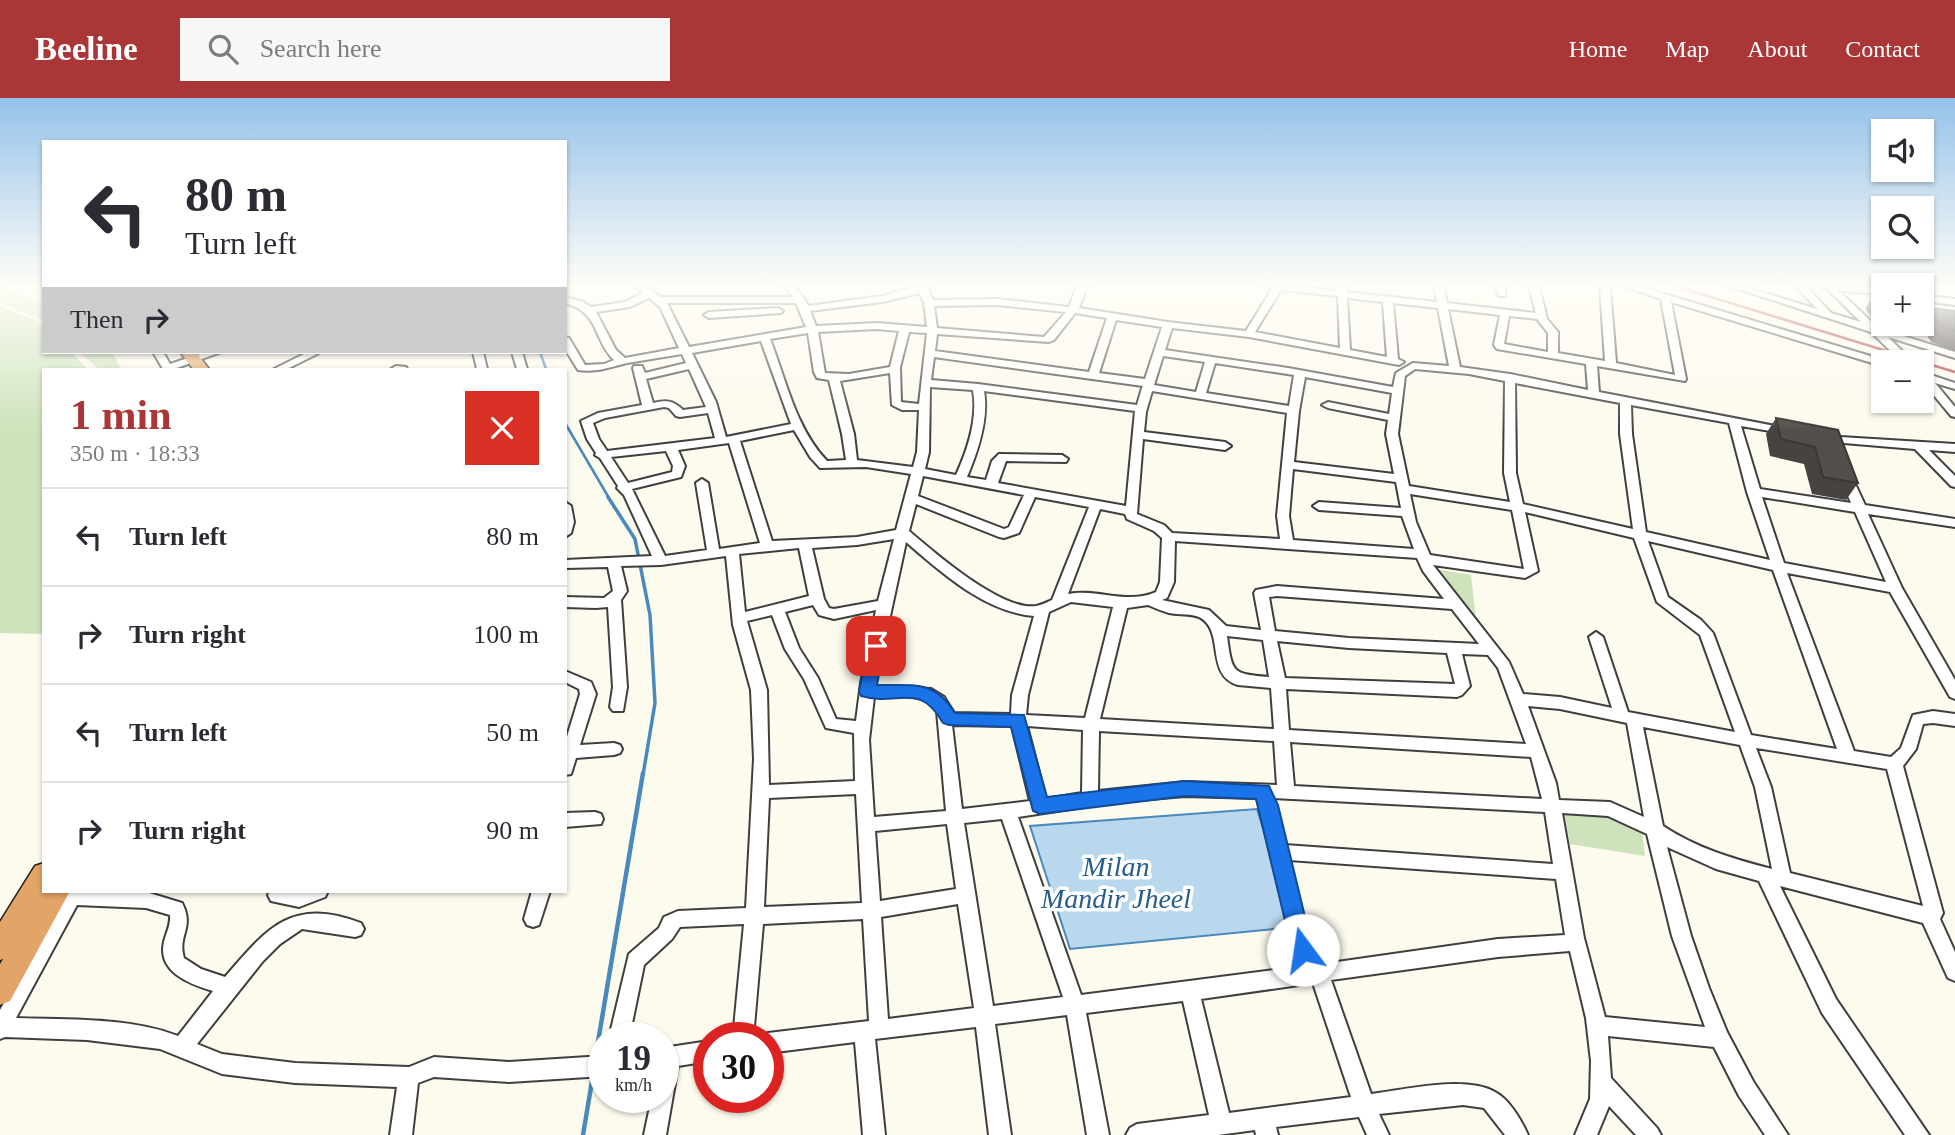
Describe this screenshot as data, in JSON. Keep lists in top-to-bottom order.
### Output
{
  "water": ["Milan Mandir Jheel"],
  "page": {
    "header": "Beeline",
    "search": "Search here",
    "nav": [
      "Home",
      "Map",
      "About",
      "Contact"
    ],
    "map_buttons": ["+", "−"],
    "turn": ["80 m", "Turn left"],
    "then": "Then",
    "heading": ["1 min", "350 m · 18:33"],
    "list": [
      {
        "name": "Turn left",
        "value": "80 m"
      },
      {
        "name": "Turn right",
        "value": "100 m"
      },
      {
        "name": "Turn left",
        "value": "50 m"
      },
      {
        "name": "Turn right",
        "value": "90 m"
      }
    ],
    "speed": "19 km/h",
    "limit": "30"
  }
}
